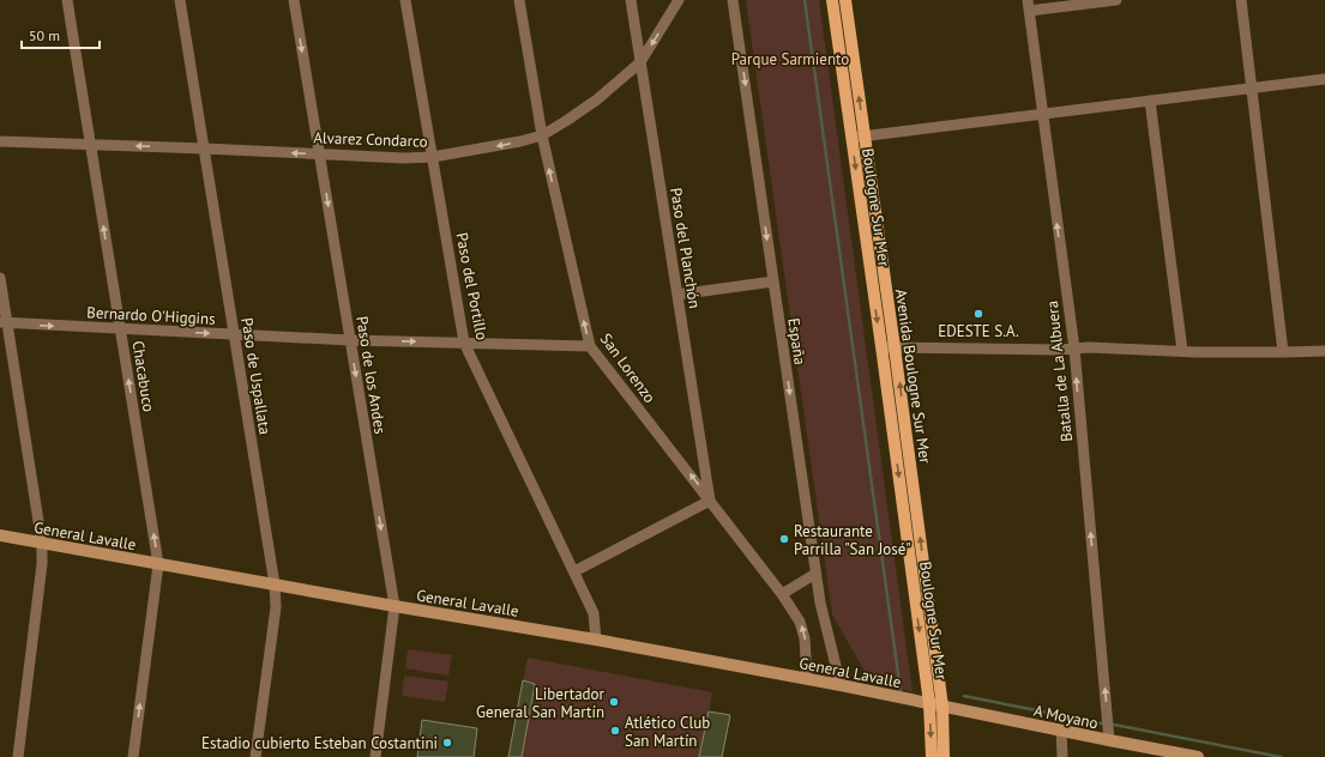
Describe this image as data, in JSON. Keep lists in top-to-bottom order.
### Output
{
  "streets": {
    "main road": [
      "Boulogne Sur Mer",
      "Avenida Boulogne Sur Mer",
      "General Lavalle",
      "A Moyano"
    ],
    "street": [
      "Alvarez Condarco",
      "Paso del Planchón",
      "Paso del Portillo",
      "Bernardo O'Higgins",
      "España",
      "San Lorenzo",
      "Batalla de La Albuera",
      "Paso de los Andes",
      "Chacabuco",
      "Paso de Uspallata"
    ]
  },
  "crossings": [
    ["Alvarez Condarco", "Paso del Planchón"],
    ["Alvarez Condarco", "Paso del Portillo"],
    ["Alvarez Condarco", "San Lorenzo"],
    ["Alvarez Condarco", "Paso de los Andes"],
    ["Alvarez Condarco", "Chacabuco"],
    ["Alvarez Condarco", "Paso de Uspallata"],
    ["Boulogne Sur Mer", "General Lavalle"],
    ["Boulogne Sur Mer", "A Moyano"],
    ["Paso del Planchón", "San Lorenzo"],
    ["Paso del Portillo", "Bernardo O'Higgins"],
    ["Paso del Portillo", "General Lavalle"],
    ["Bernardo O'Higgins", "San Lorenzo"],
    ["Bernardo O'Higgins", "Paso de los Andes"],
    ["Bernardo O'Higgins", "Chacabuco"],
    ["Bernardo O'Higgins", "Paso de Uspallata"],
    ["España", "General Lavalle"],
    ["San Lorenzo", "General Lavalle"],
    ["Batalla de La Albuera", "A Moyano"],
    ["Paso de los Andes", "General Lavalle"],
    ["Chacabuco", "General Lavalle"],
    ["Paso de Uspallata", "General Lavalle"],
    ["Avenida Boulogne Sur Mer", "A Moyano"],
    ["General Lavalle", "A Moyano"]
  ],
  "one_way": [
    "Alvarez Condarco",
    "Boulogne Sur Mer",
    "Bernardo O'Higgins",
    "España",
    "San Lorenzo",
    "Batalla de La Albuera",
    "Paso de los Andes",
    "Chacabuco",
    "Avenida Boulogne Sur Mer"
  ],
  "parks": ["Parque Sarmiento"],
  "places": [
    "EDESTE S.A.",
    "Restaurante Parrilla \"San José\"",
    "Libertador General San Martín",
    "Atlético Club San Martín",
    "Estadio cubierto Esteban Costantini"
  ],
  "scale_bar": "50 m"
}
